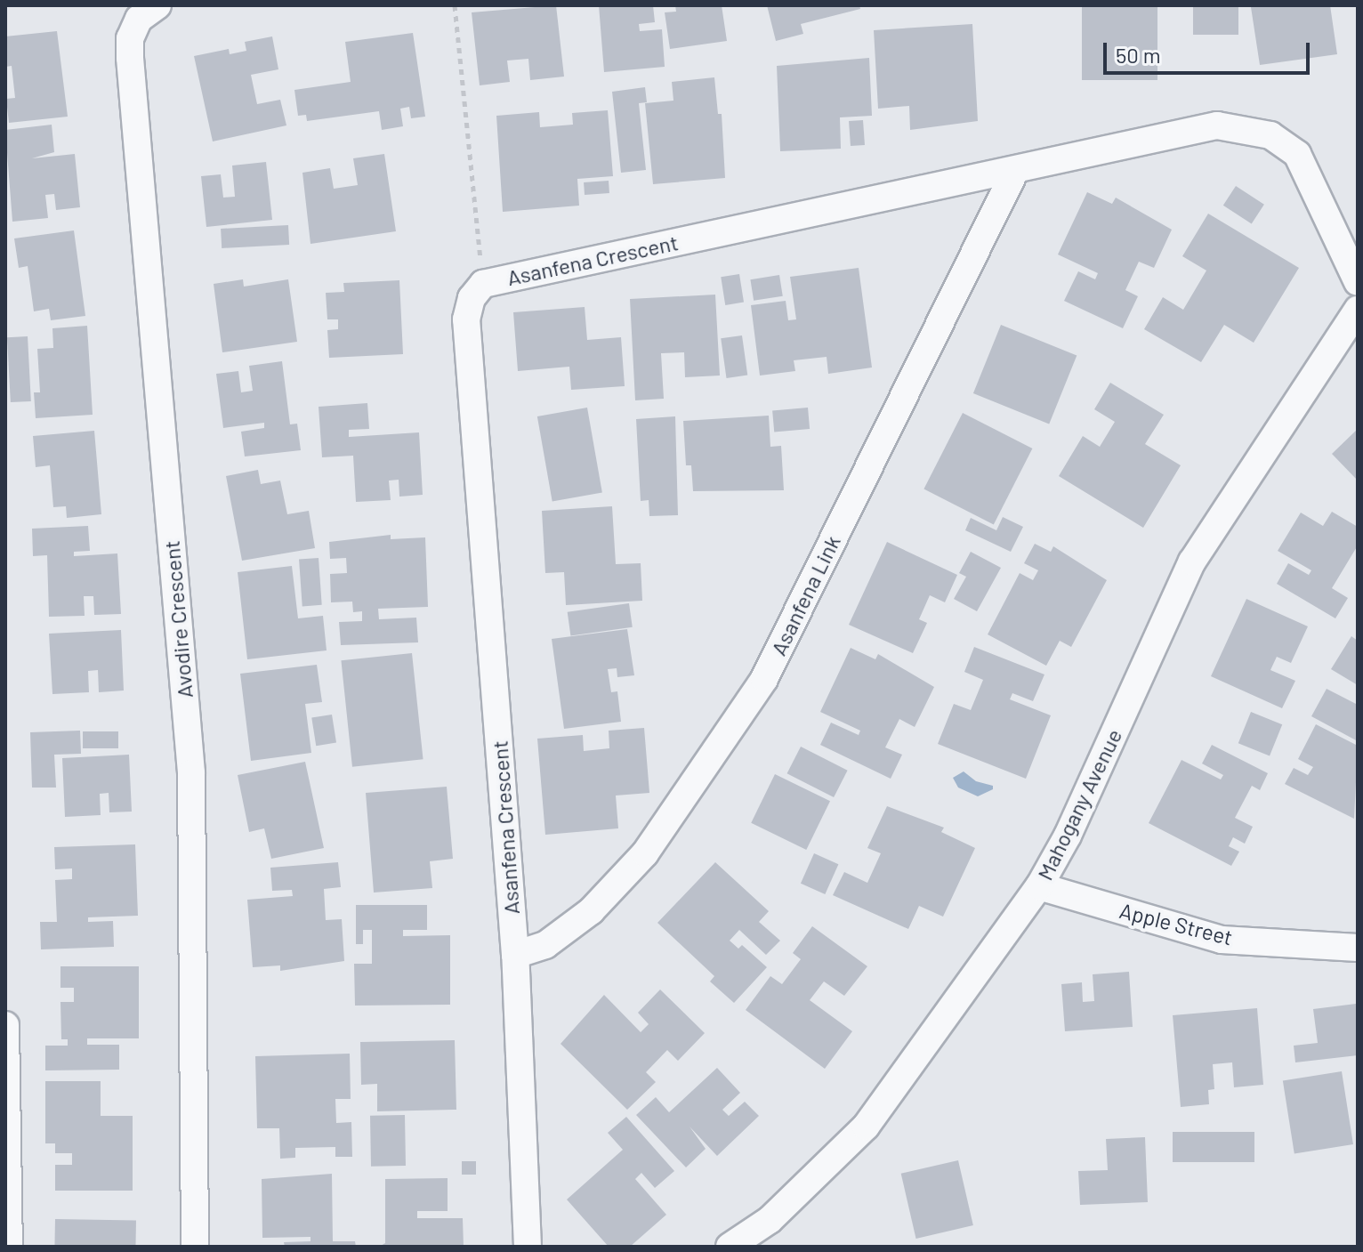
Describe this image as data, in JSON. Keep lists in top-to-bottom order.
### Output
{
  "streets": {
    "street": [
      "Asanfena Crescent",
      "Asanfena Link",
      "Avodire Crescent",
      "Mahogany Avenue",
      "Apple Street"
    ]
  },
  "crossings": [
    ["Asanfena Crescent", "Asanfena Link"],
    ["Mahogany Avenue", "Apple Street"]
  ],
  "scale_bar": "50 m"
}
